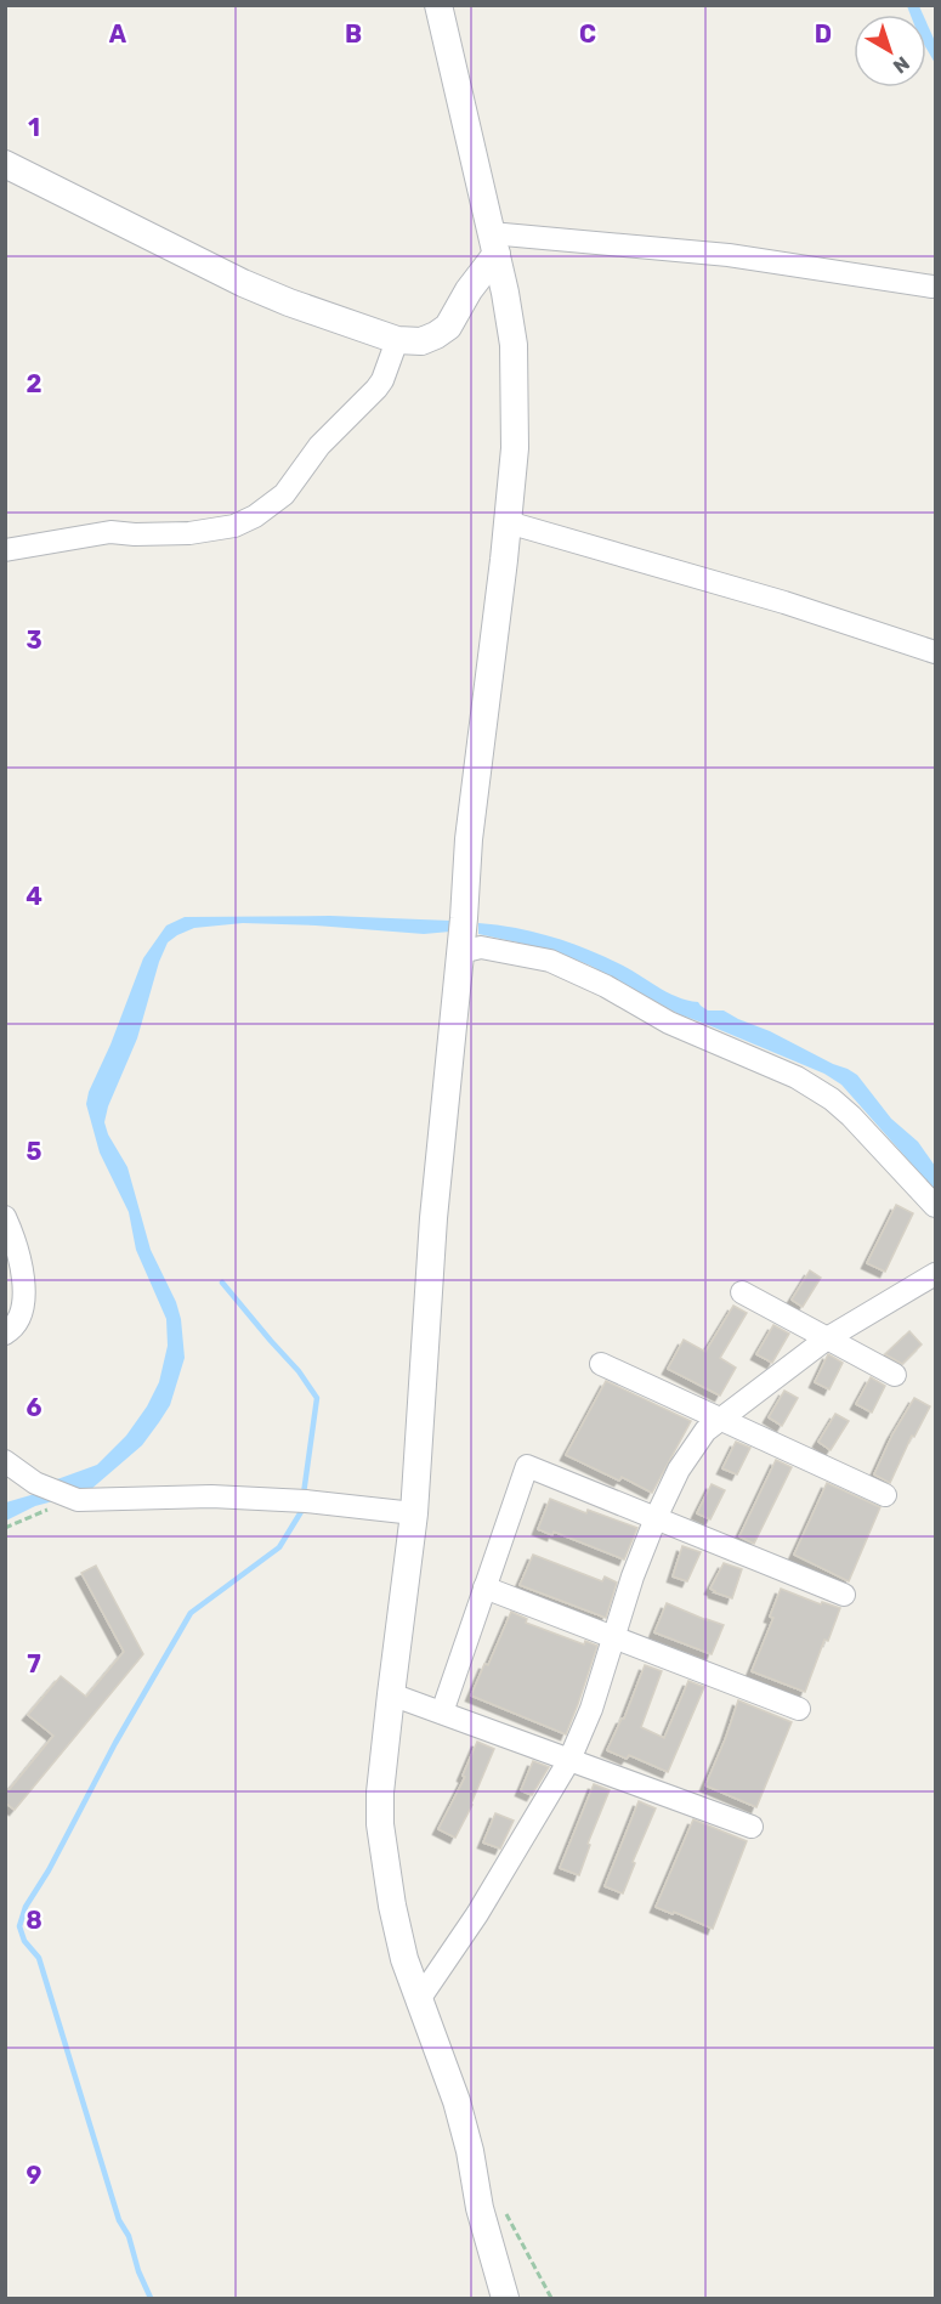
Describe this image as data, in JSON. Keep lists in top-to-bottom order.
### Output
{
  "north": "bottom right",
  "grid": {
    "columns": [
      "A",
      "B",
      "C",
      "D"
    ],
    "rows": [
      "1",
      "2",
      "3",
      "4",
      "5",
      "6",
      "7",
      "8",
      "9"
    ]
  }
}
